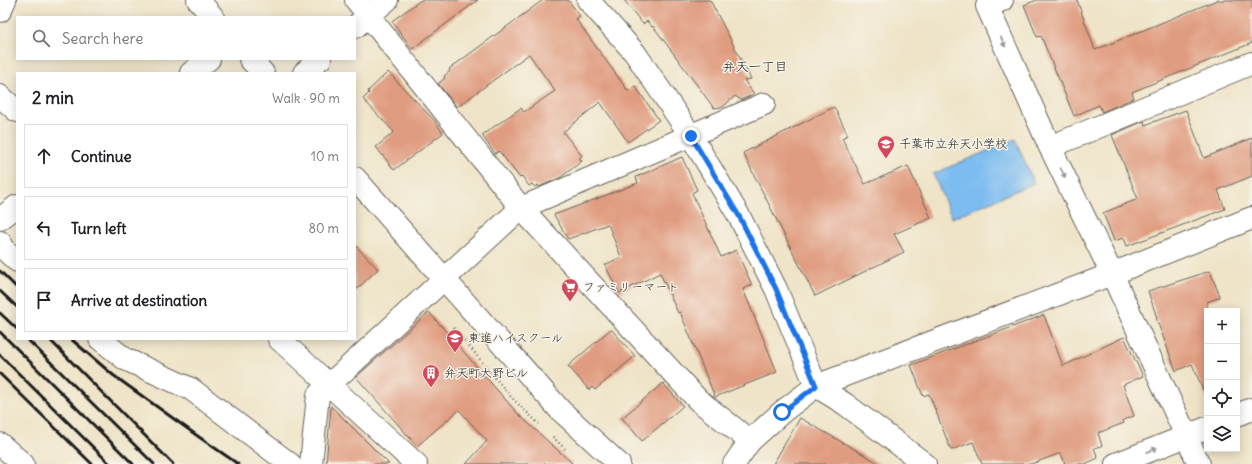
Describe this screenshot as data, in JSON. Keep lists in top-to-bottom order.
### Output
{
  "districts": ["弁天一丁目"],
  "places": {
    "school or university": ["千葉市立弁天小学校", "東進ハイスクール"],
    "supermarket": ["ファミリーマート"],
    "building": ["弁天町大野ビル"]
  },
  "page": {
    "search": "Search here",
    "heading": ["2 min", "Walk · 90 m"],
    "list": [
      ["Continue", "10 m"],
      ["Turn left", "80 m"],
      "Arrive at destination"
    ],
    "map_buttons": ["+", "−"]
  }
}
